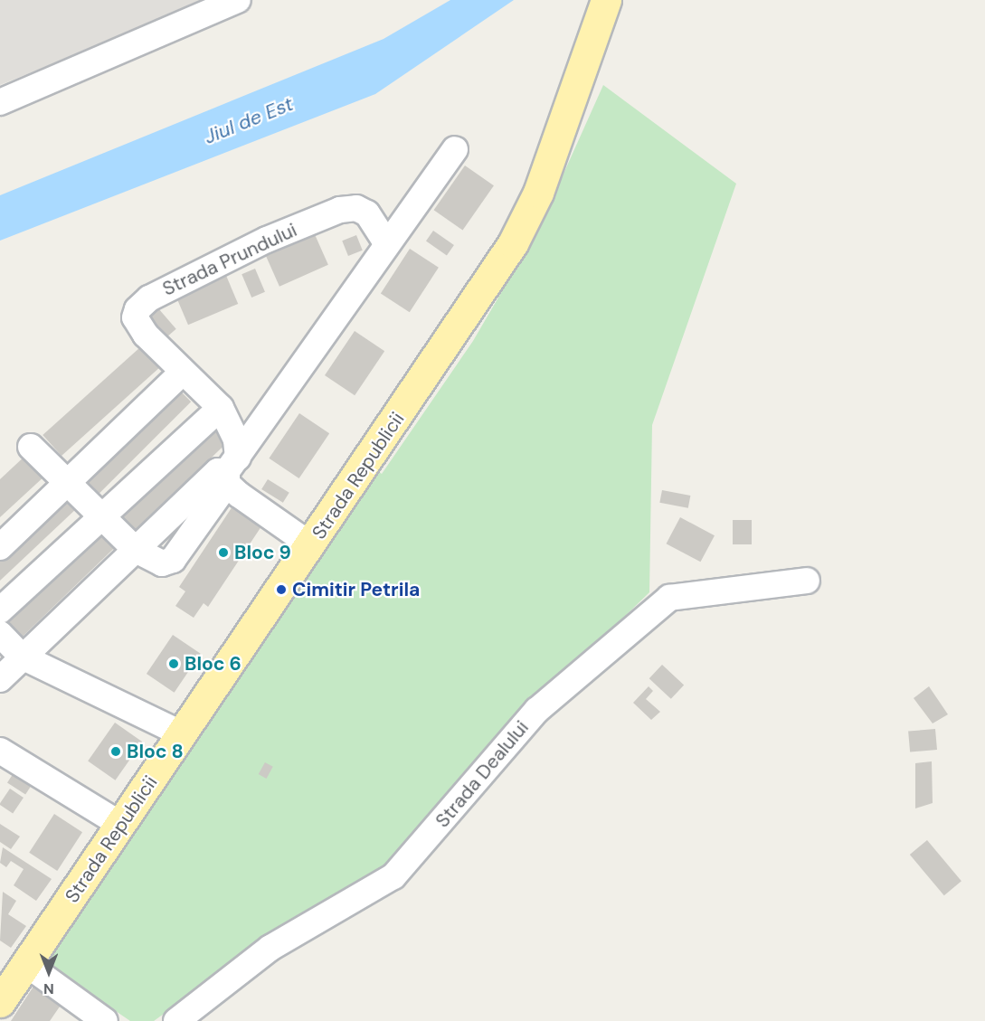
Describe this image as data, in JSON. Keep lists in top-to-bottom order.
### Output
{
  "streets": {
    "main road": ["Strada Republicii"],
    "street": ["Strada Prundului", "Strada Dealului"]
  },
  "water": ["Jiul de Est"],
  "places": [
    "Bloc 9",
    "Cimitir Petrila",
    "Bloc 6",
    "Bloc 8"
  ],
  "north": "bottom"
}
